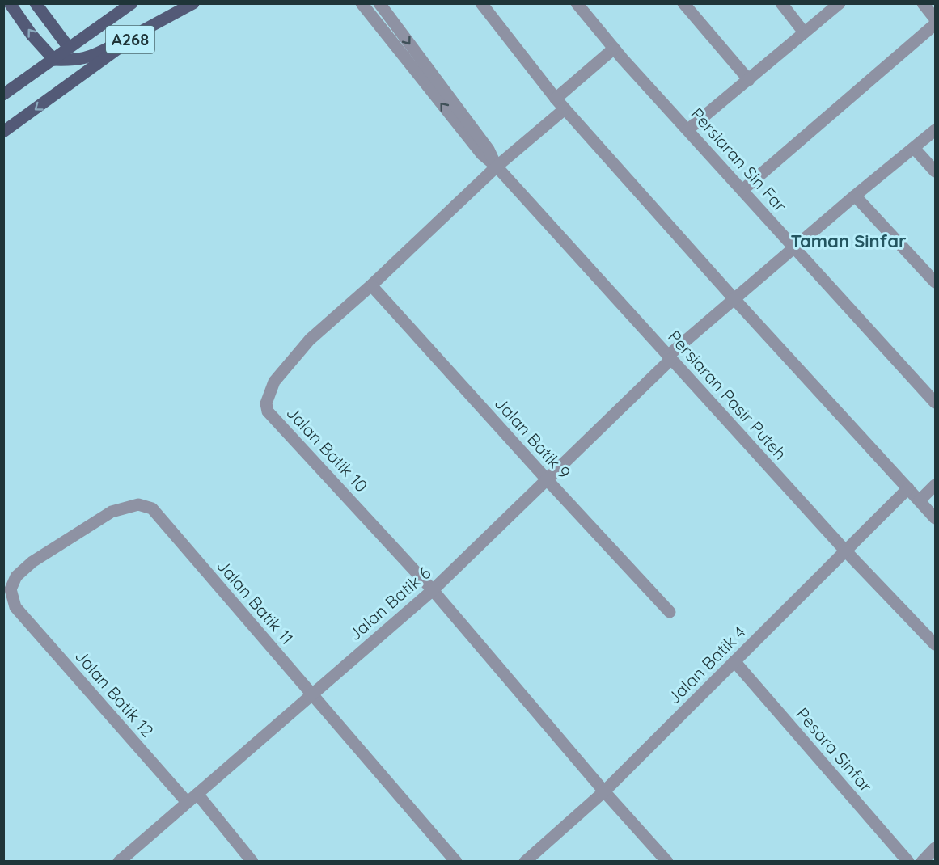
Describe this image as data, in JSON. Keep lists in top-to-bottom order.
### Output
{
  "streets": {
    "main road": ["A268"],
    "street": [
      "Persiaran Sin Far",
      "Persiaran Pasir Puteh",
      "Jalan Batik 9",
      "Jalan Batik 10",
      "Jalan Batik 11",
      "Jalan Batik 6",
      "Jalan Batik 4",
      "Jalan Batik 12",
      "Pesara Sinfar"
    ]
  },
  "crossings": [
    ["Persiaran Sin Far", "Jalan Batik 6"],
    ["Persiaran Pasir Puteh", "Jalan Batik 10"],
    ["Persiaran Pasir Puteh", "Jalan Batik 6"],
    ["Persiaran Pasir Puteh", "Jalan Batik 4"],
    ["Jalan Batik 9", "Jalan Batik 10"],
    ["Jalan Batik 9", "Jalan Batik 6"],
    ["Jalan Batik 10", "Jalan Batik 6"],
    ["Jalan Batik 10", "Jalan Batik 4"],
    ["Jalan Batik 11", "Jalan Batik 6"],
    ["Jalan Batik 11", "Jalan Batik 12"],
    ["Jalan Batik 6", "Jalan Batik 12"],
    ["Jalan Batik 4", "Pesara Sinfar"]
  ],
  "districts": ["Taman Sinfar"]
}
